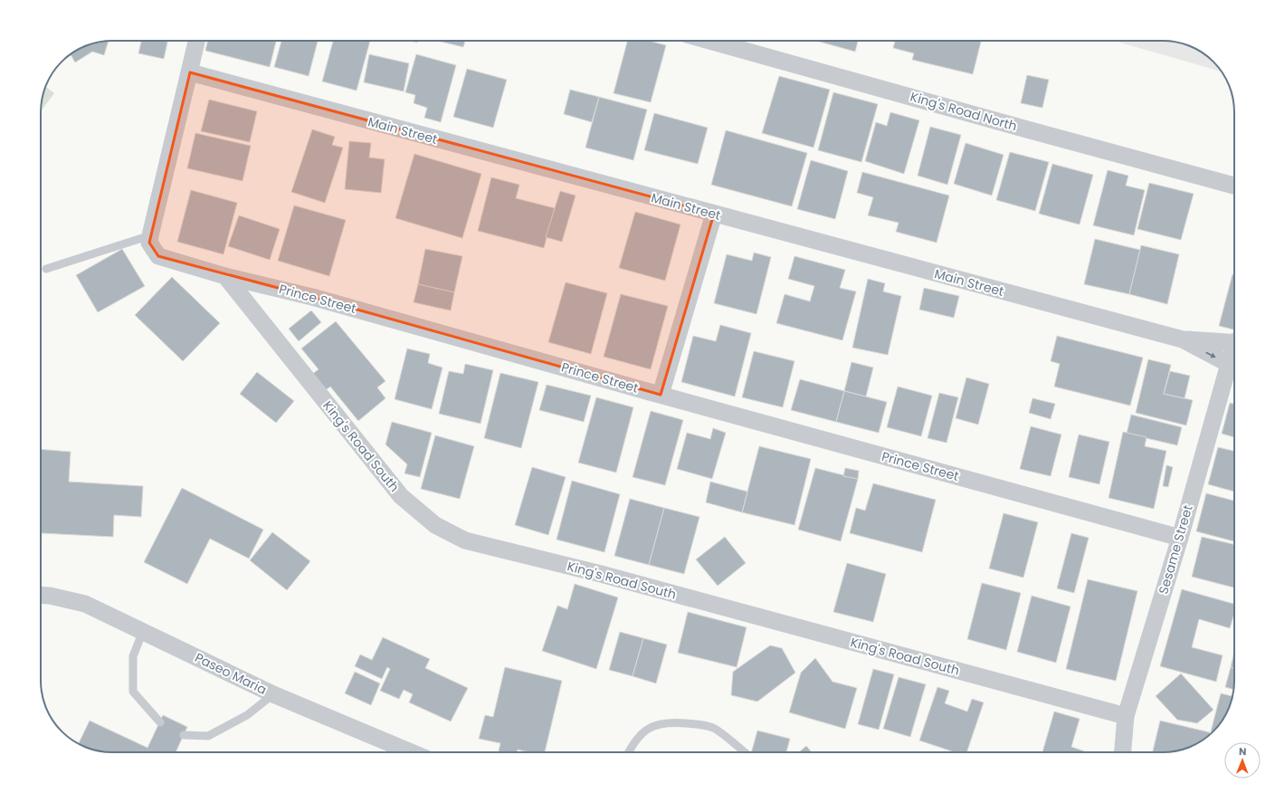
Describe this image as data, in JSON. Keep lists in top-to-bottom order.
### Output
{
  "streets": {
    "street": [
      "King's Road North",
      "Main Street",
      "Prince Street",
      "King's Road South",
      "Sesame Street",
      "Paseo Maria"
    ]
  },
  "crossings": [
    ["Main Street", "Sesame Street"],
    ["Prince Street", "King's Road South"],
    ["Prince Street", "Sesame Street"],
    ["King's Road South", "Sesame Street"]
  ],
  "north": "top"
}
